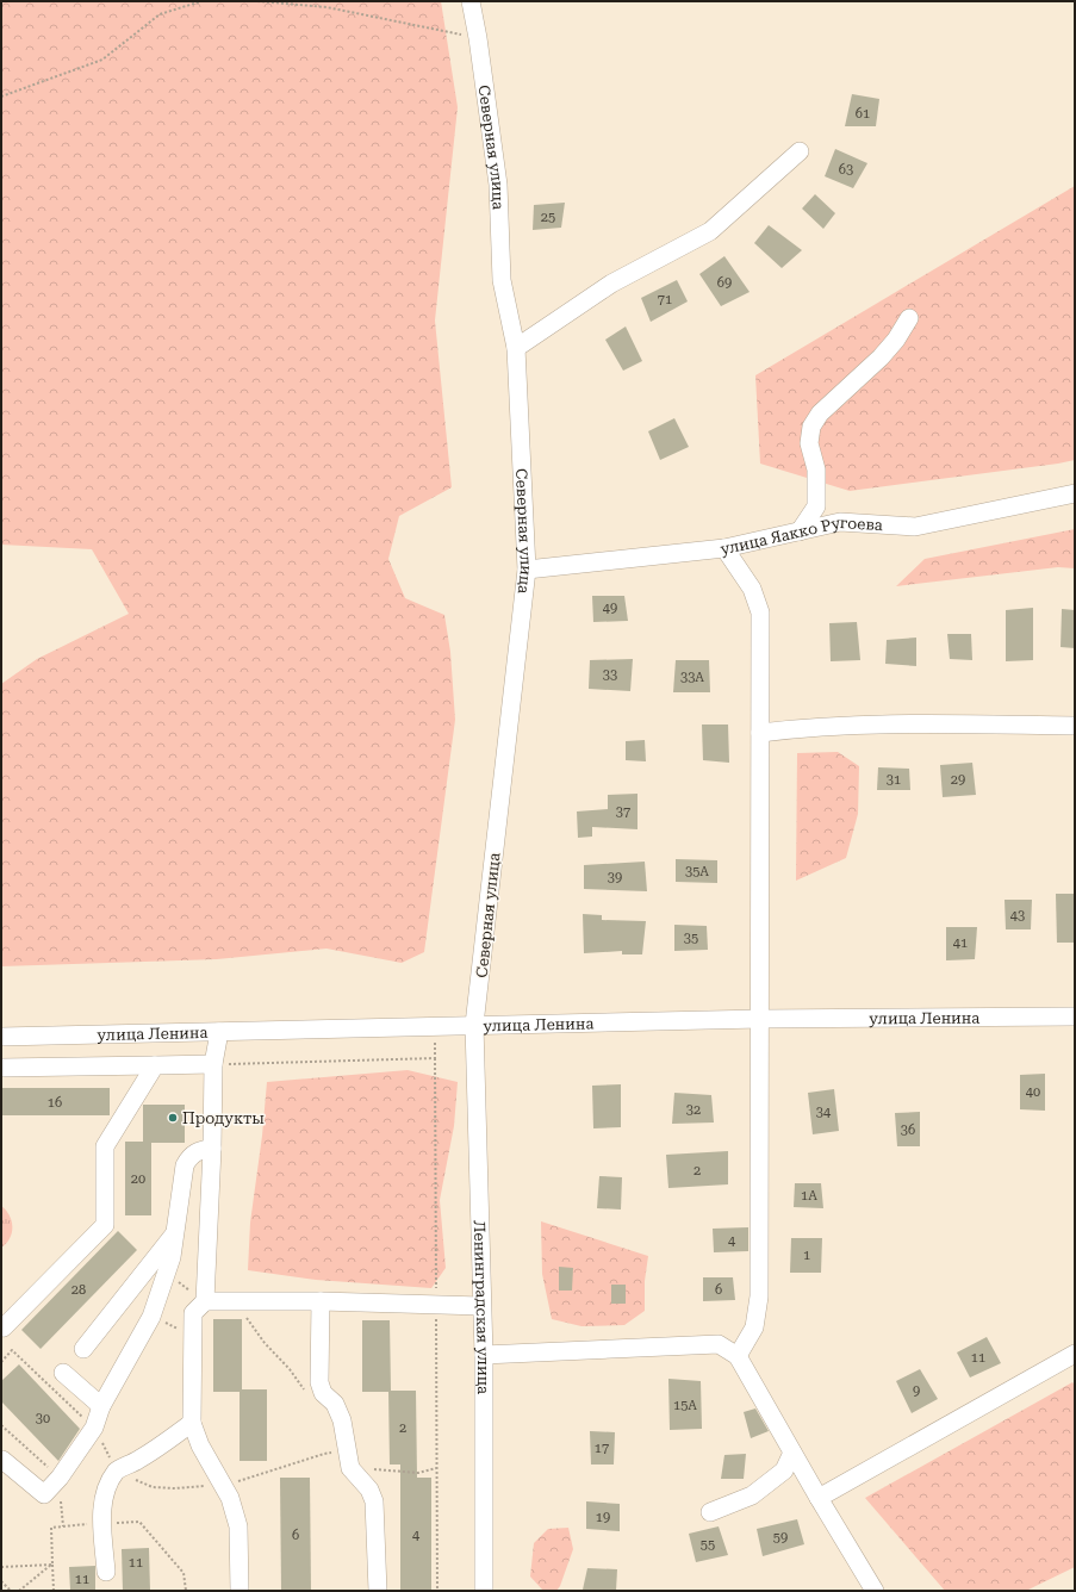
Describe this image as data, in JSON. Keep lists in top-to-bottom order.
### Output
{
  "streets": {
    "street": [
      "Северная улица",
      "улица Яакко Ругоева",
      "улица Ленина",
      "Ленинградская улица"
    ]
  },
  "crossings": [
    ["Северная улица", "улица Яакко Ругоева"],
    ["Северная улица", "улица Ленина"],
    ["Северная улица", "Ленинградская улица"],
    ["улица Ленина", "Ленинградская улица"]
  ],
  "places": ["Продукты"],
  "house_numbers": [
    "61",
    "63",
    "25",
    "69",
    "71",
    "49",
    "33",
    "33А",
    "31",
    "29",
    "37",
    "35А",
    "39",
    "43",
    "35",
    "41",
    "40",
    "16",
    "32",
    "34",
    "36",
    "2",
    "20",
    "1А",
    "4",
    "1",
    "28",
    "6",
    "11",
    "9",
    "15А",
    "30",
    "2",
    "17",
    "19",
    "6",
    "4",
    "59",
    "55",
    "11",
    "11"
  ]
}
